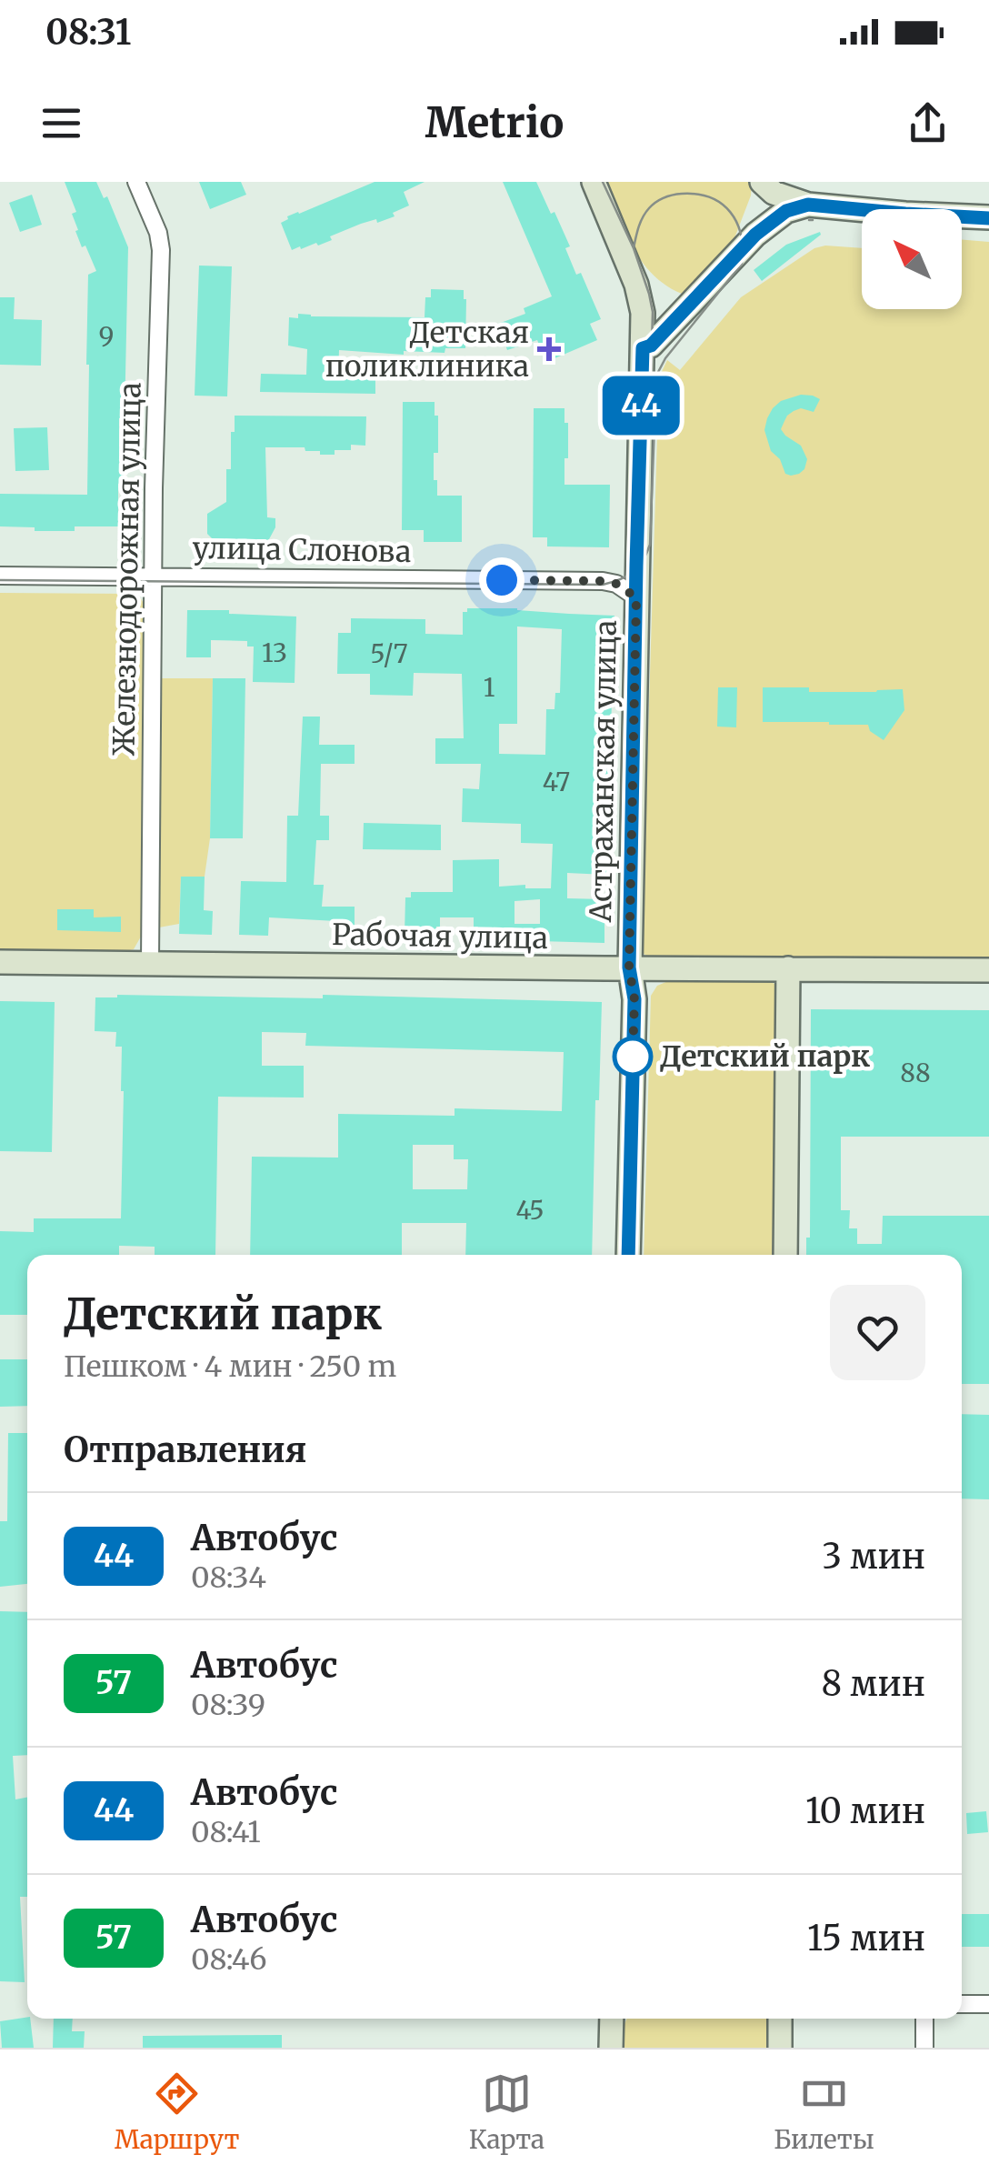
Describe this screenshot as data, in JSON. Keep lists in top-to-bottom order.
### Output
{
  "streets": {
    "main road": ["Астраханская улица", "Рабочая улица"],
    "street": ["улица Слонова", "Железнодорожная улица"]
  },
  "crossings": [
    ["улица Слонова", "Железнодорожная улица"],
    ["улица Слонова", "Астраханская улица"],
    ["Железнодорожная улица", "Рабочая улица"],
    ["Астраханская улица", "Рабочая улица"]
  ],
  "places": {
    "health": ["Детская поликлиника"],
    "other": ["Детский парк"]
  },
  "lines": ["bus line 44"],
  "house_numbers": [
    "9",
    "13",
    "5/7",
    "1",
    "47",
    "88",
    "45"
  ],
  "north": "top left",
  "page": {
    "status": "08:31",
    "header": "Metrio",
    "on_map": "44",
    "heading": [
      ["Детский парк", "Пешком · 4 мин · 250 m"],
      "Отправления"
    ],
    "list": [
      {
        "mark": "44",
        "name": "Автобус",
        "note": "08:34",
        "value": "3 мин"
      },
      {
        "mark": "57",
        "name": "Автобус",
        "note": "08:39",
        "value": "8 мин"
      },
      {
        "mark": "44",
        "name": "Автобус",
        "note": "08:41",
        "value": "10 мин"
      },
      {
        "mark": "57",
        "name": "Автобус",
        "note": "08:46",
        "value": "15 мин"
      }
    ],
    "tabs": ["Маршрут", "Карта", "Билеты"]
  }
}
